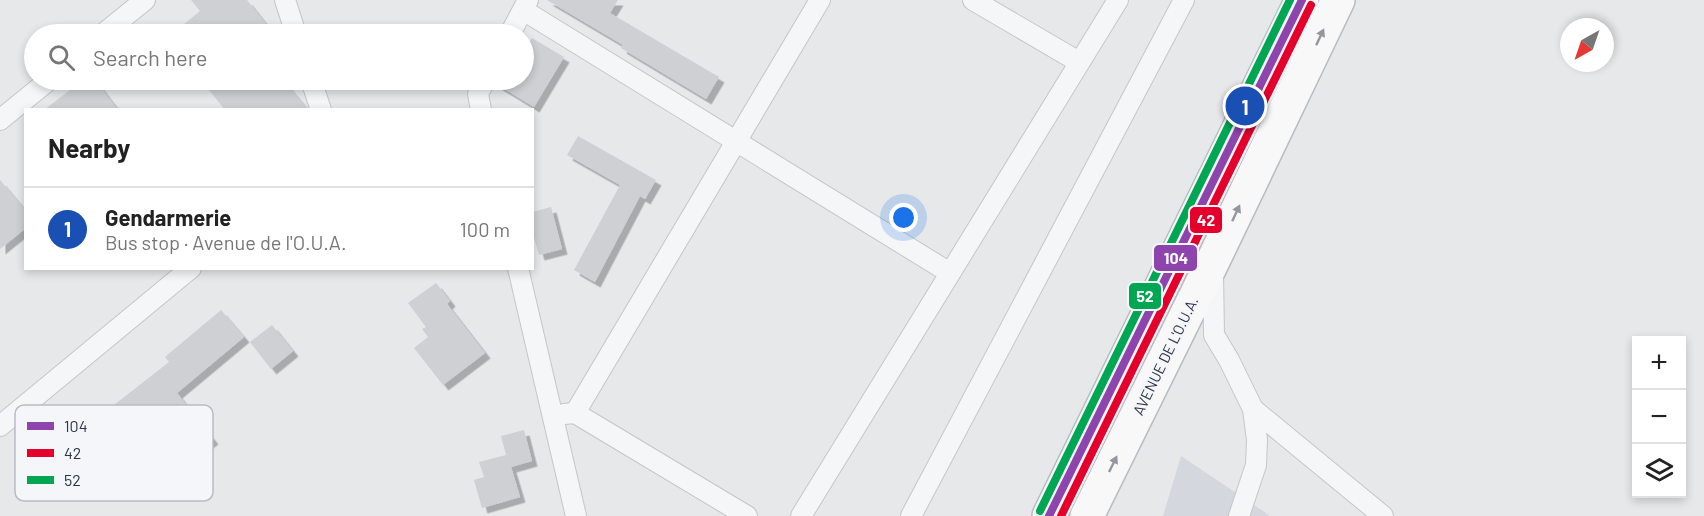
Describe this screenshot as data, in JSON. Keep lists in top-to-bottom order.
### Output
{
  "streets": {
    "highway": ["AVENUE DE L'O.U.A."]
  },
  "lines": ["transit line 104", "transit line 52", "transit line 42"],
  "legend": ["104", "42", "52"],
  "north": "bottom left",
  "page": {
    "search": "Search here",
    "pins": "1",
    "heading": "Nearby",
    "list": [
      {
        "mark": "1",
        "name": "Gendarmerie",
        "note": "Bus stop · Avenue de l'O.U.A.",
        "value": "100 m"
      }
    ],
    "map_buttons": ["+", "−"]
  }
}
